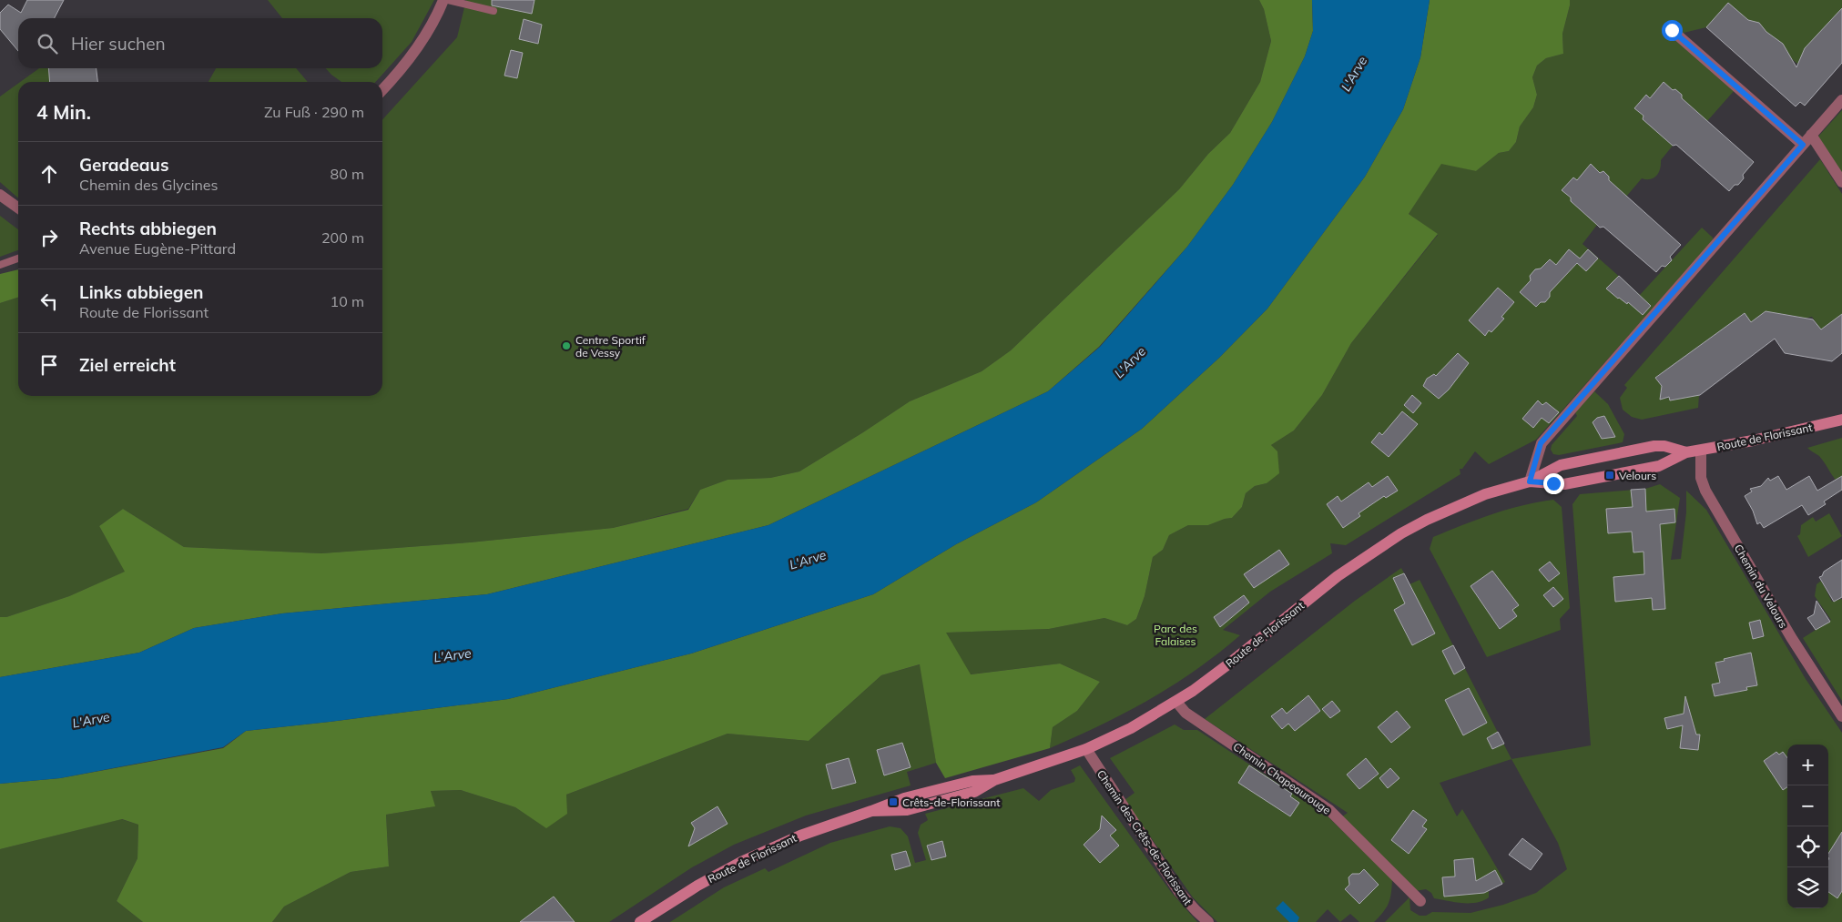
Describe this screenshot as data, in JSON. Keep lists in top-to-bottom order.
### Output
{
  "streets": {
    "main road": ["Route de Florissant"],
    "street": ["Chemin du Velours", "Chemin Chapeaurouge", "Chemin des Crêts-de-Florissant"]
  },
  "crossings": [
    ["Route de Florissant", "Chemin du Velours"],
    ["Route de Florissant", "Chemin Chapeaurouge"],
    ["Route de Florissant", "Chemin des Crêts-de-Florissant"]
  ],
  "water": ["L'Arve"],
  "parks": ["Parc des Falaises"],
  "places": {
    "other": ["Centre Sportif de Vessy"],
    "transit": ["Velours", "Crêts-de-Florissant"]
  },
  "page": {
    "search": "Hier suchen",
    "heading": ["4 Min.", "Zu Fuß · 290 m"],
    "list": [
      ["Geradeaus", "Chemin des Glycines", "80 m"],
      ["Rechts abbiegen", "Avenue Eugène-Pittard", "200 m"],
      ["Links abbiegen", "Route de Florissant", "10 m"],
      "Ziel erreicht"
    ],
    "map_buttons": ["+", "−"]
  }
}
